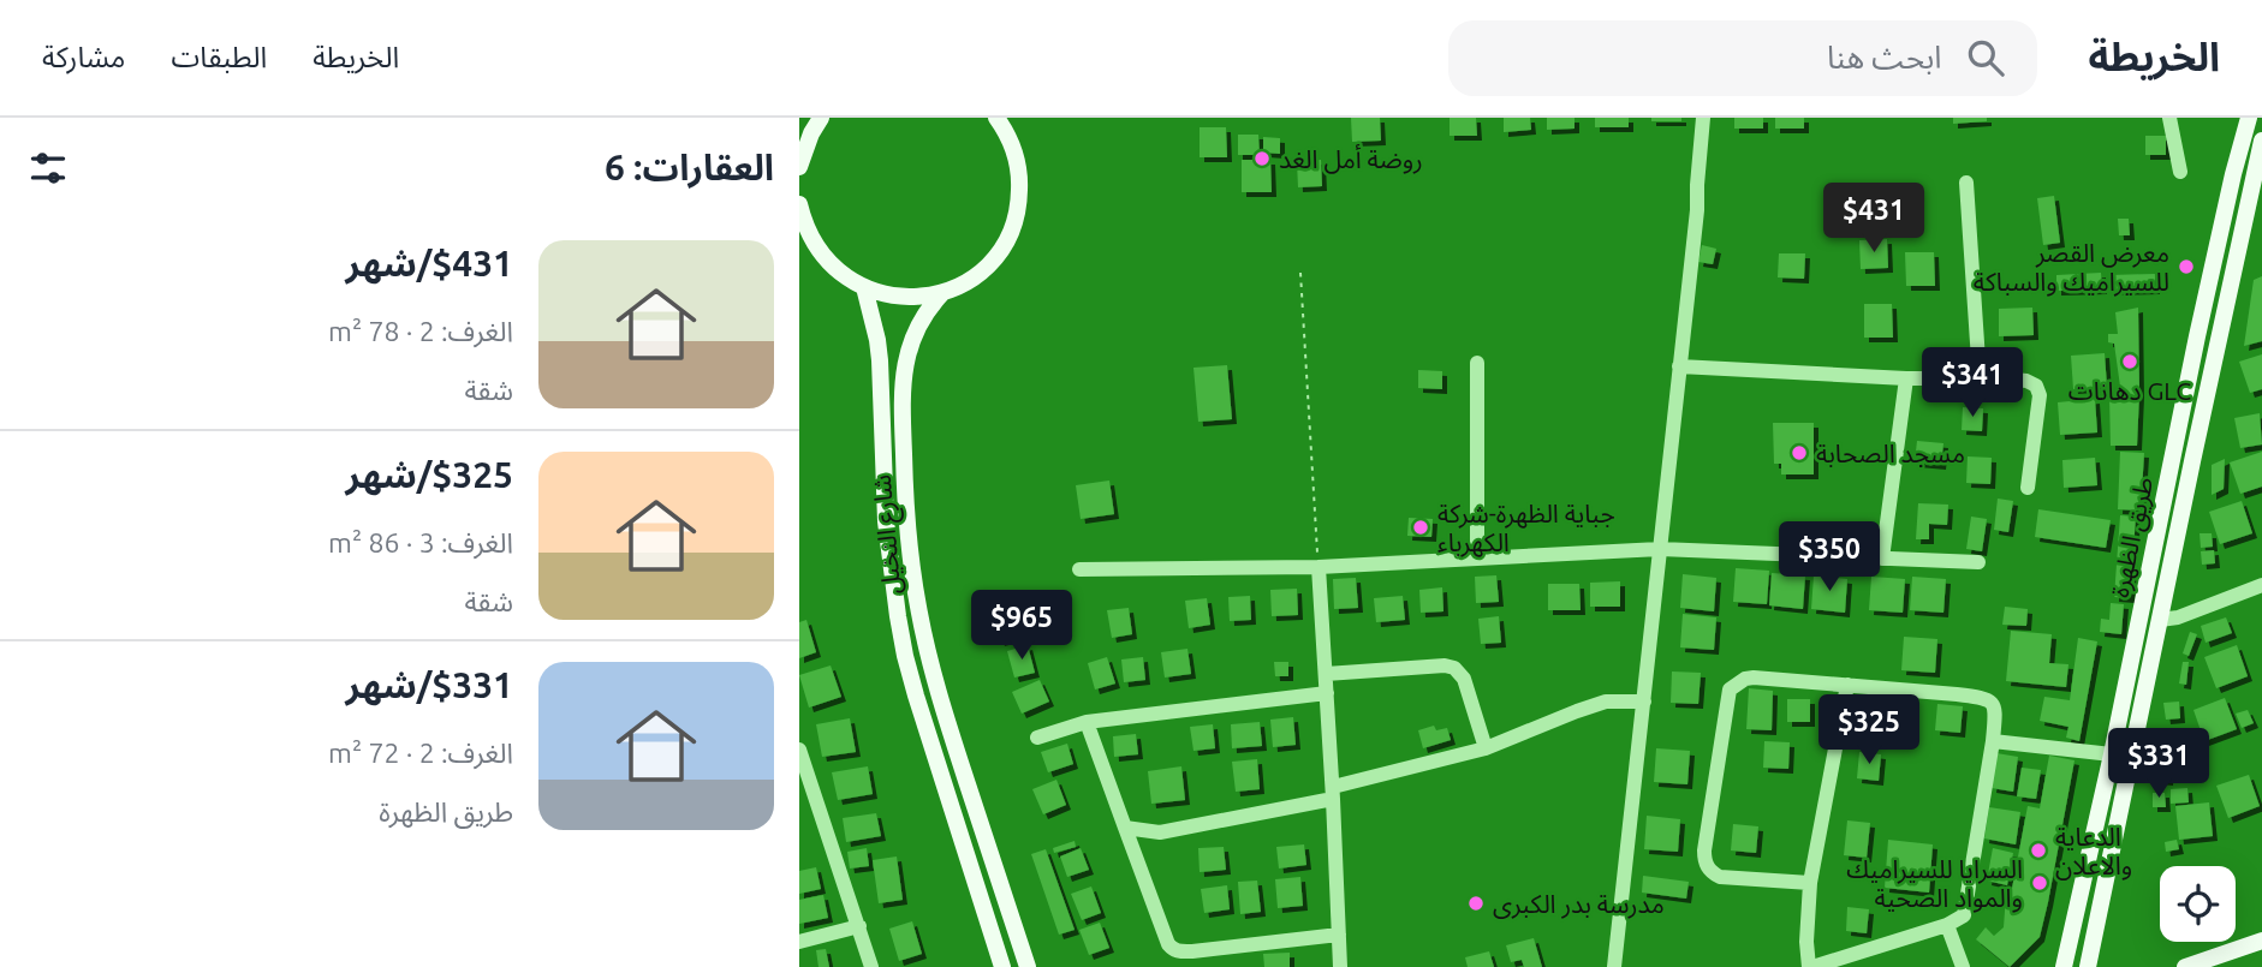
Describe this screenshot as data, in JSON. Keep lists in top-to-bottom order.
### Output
{
  "streets": {
    "main road": ["شارع النخيل", "طريق الظهرة"]
  },
  "places": [
    "روضة أمل الغد",
    "معرض القصر للسيراميك والسباكة",
    "دهانات GLC",
    "مسجد الصحابة",
    "جباية الظهرة-شركة الكهرباء",
    "الدعاية والاعلان",
    "السرايا للسيراميك والمواد الصحية",
    "مدرسة بدر الكبرى"
  ],
  "page": {
    "header": "الخريطة",
    "search": "ابحث هنا",
    "nav": ["الخريطة", "الطبقات", "مشاركة"],
    "heading": "العقارات: 6",
    "price": [
      "$431",
      "$341",
      "$350",
      "$965",
      "$325",
      "$331"
    ],
    "list": [
      {
        "name": "$431/شهر",
        "note": "الغرف: 2 · 78 m² · شقة"
      },
      {
        "name": "$325/شهر",
        "note": "الغرف: 3 · 86 m² · شقة"
      },
      {
        "name": "$331/شهر",
        "note": "الغرف: 2 · 72 m² · طريق الظهرة"
      }
    ]
  }
}
